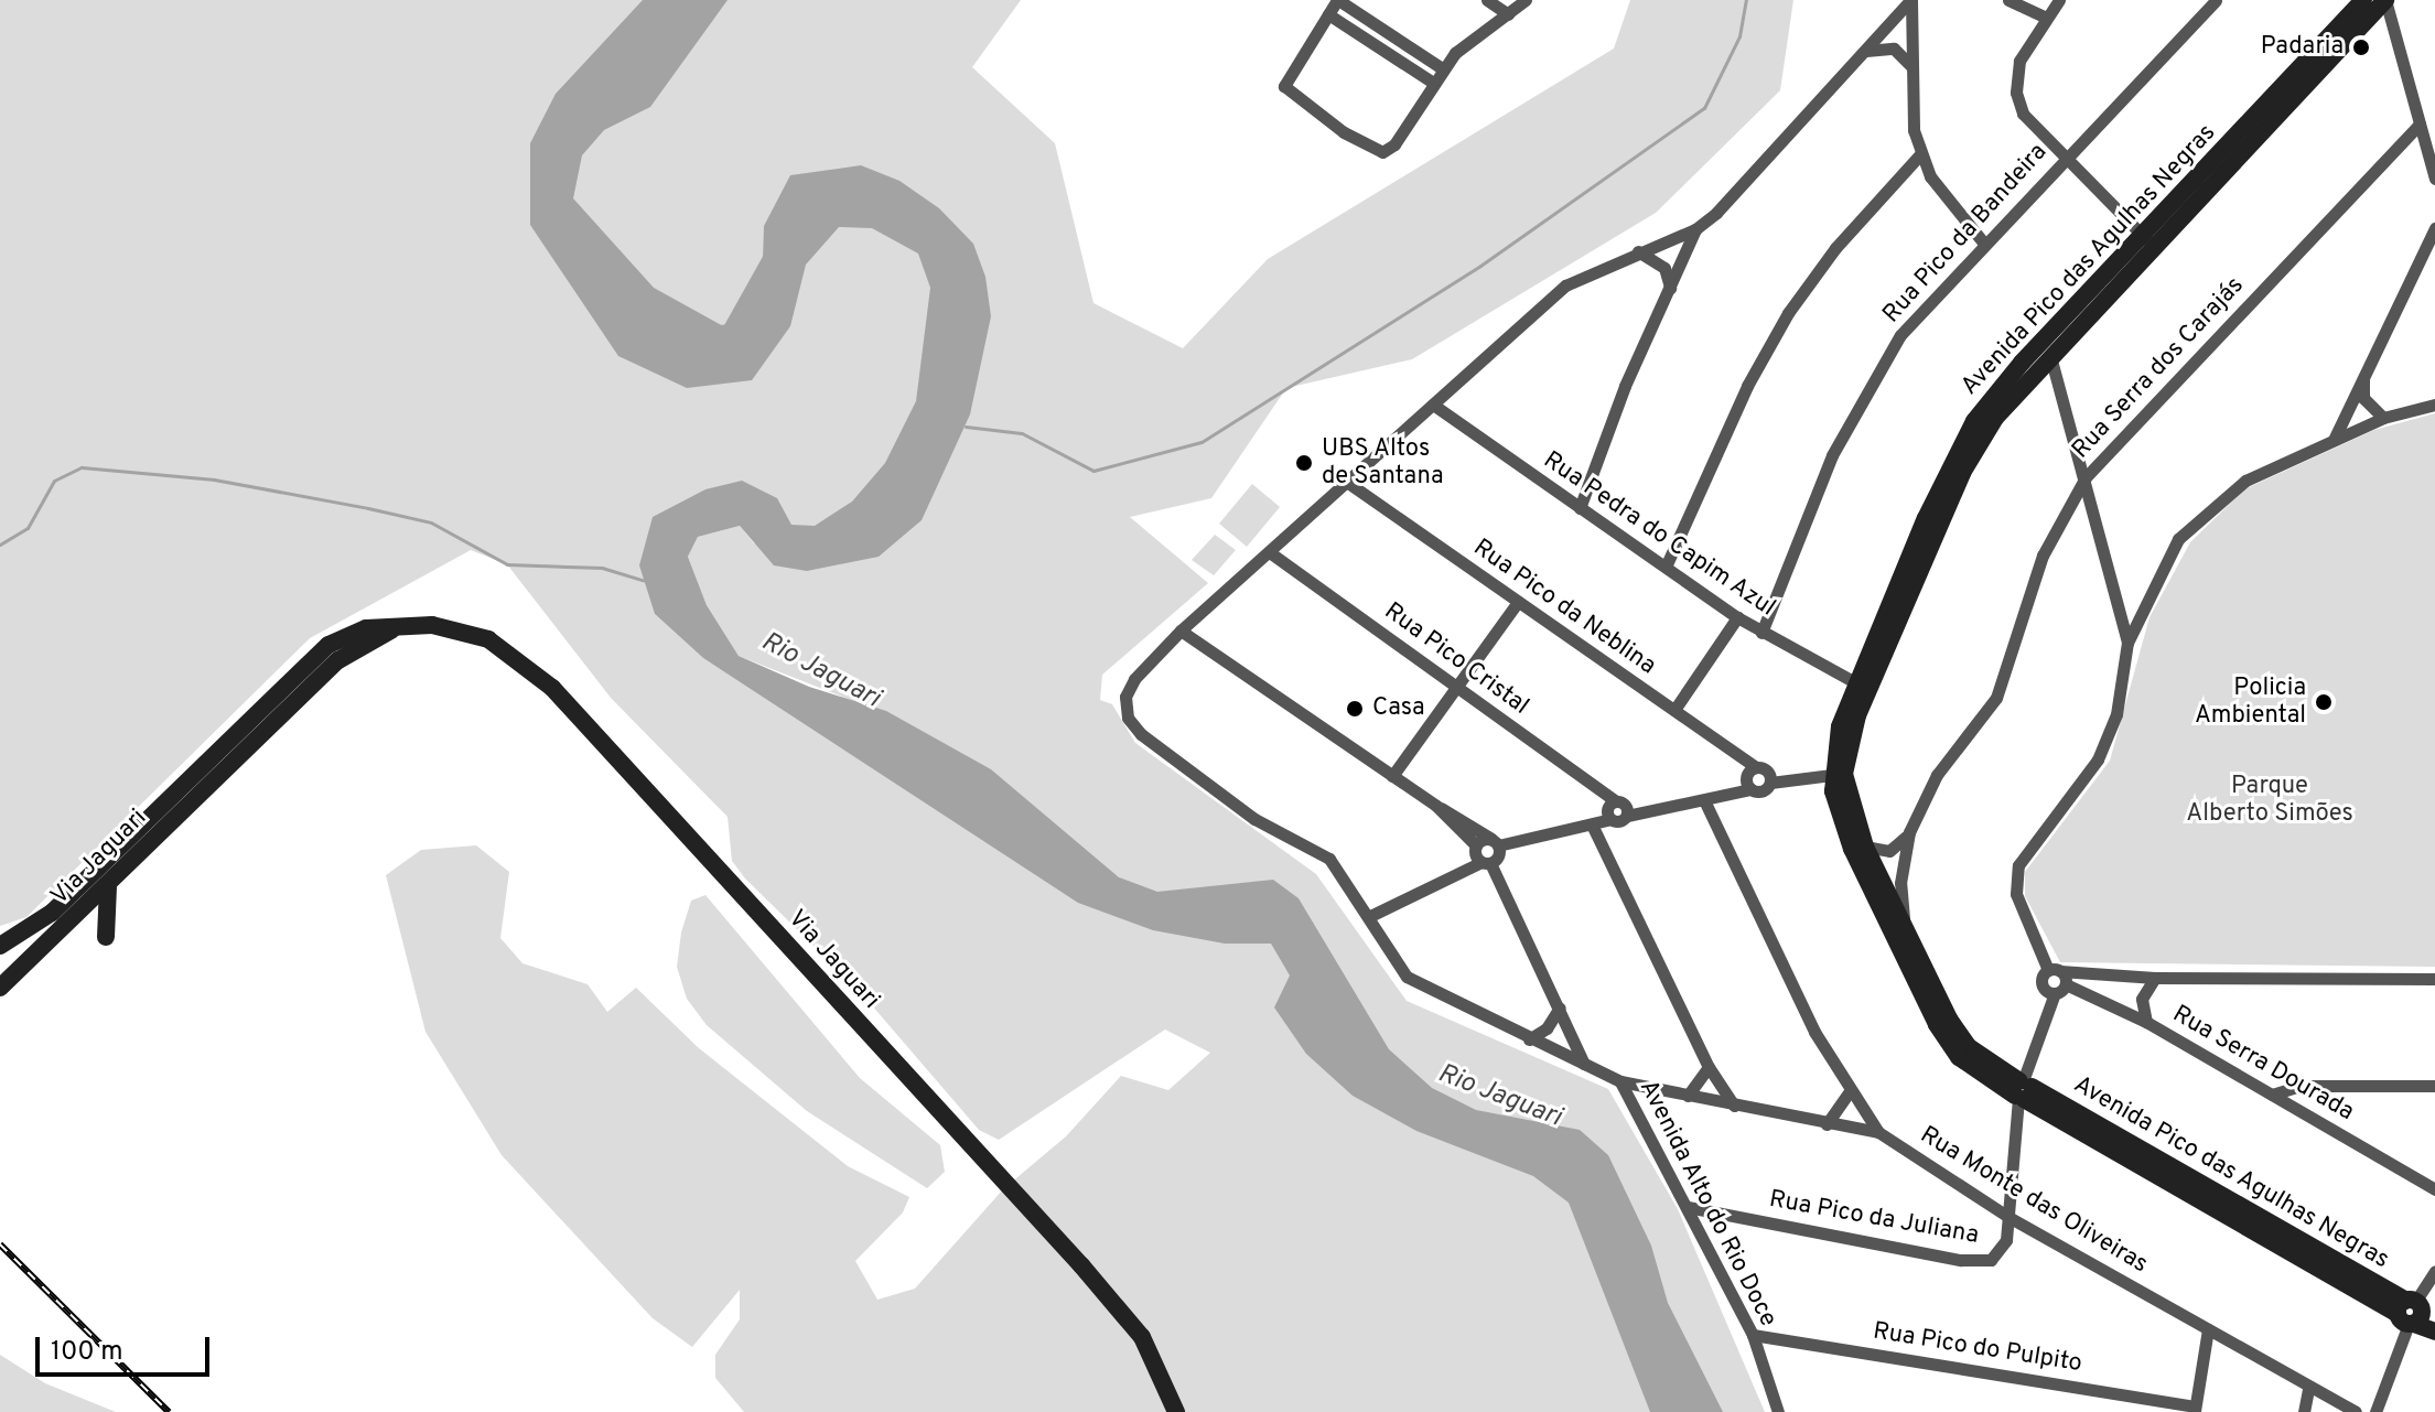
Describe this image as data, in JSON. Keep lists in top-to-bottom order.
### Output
{
  "streets": {
    "street": [
      "Rua Pico da Bandeira",
      "Avenida Pico das Agulhas Negras",
      "Rua Serra dos Carajás",
      "Rua Pedra do Capim Azul",
      "Rua Pico da Neblina",
      "Rua Pico Cristal",
      "Via Jaguari",
      "Rua Serra Dourada",
      "Rua Monte das Oliveiras",
      "Avenida Alto do Rio Doce",
      "Rua Pico da Juliana",
      "Rua Pico do Pulpito"
    ]
  },
  "crossings": [
    ["Rua Pico da Bandeira", "Rua Pedra do Capim Azul"],
    ["Avenida Pico das Agulhas Negras", "Rua Serra dos Carajás"],
    ["Avenida Pico das Agulhas Negras", "Rua Pedra do Capim Azul"],
    ["Avenida Pico das Agulhas Negras", "Rua Pico da Juliana"],
    ["Rua Pedra do Capim Azul", "Avenida Alto do Rio Doce"],
    ["Rua Pico da Neblina", "Avenida Alto do Rio Doce"],
    ["Rua Pico Cristal", "Avenida Alto do Rio Doce"],
    ["Rua Serra Dourada", "Rua Pico da Juliana"],
    ["Rua Monte das Oliveiras", "Rua Pico da Juliana"],
    ["Avenida Alto do Rio Doce", "Rua Pico da Juliana"],
    ["Avenida Alto do Rio Doce", "Rua Pico do Pulpito"]
  ],
  "water": ["Rio Jaguari"],
  "parks": ["Parque Alberto Simões"],
  "places": [
    "Padaria",
    "UBS Altos de Santana",
    "Policia Ambiental",
    "Casa"
  ],
  "scale_bar": "100 m"
}
